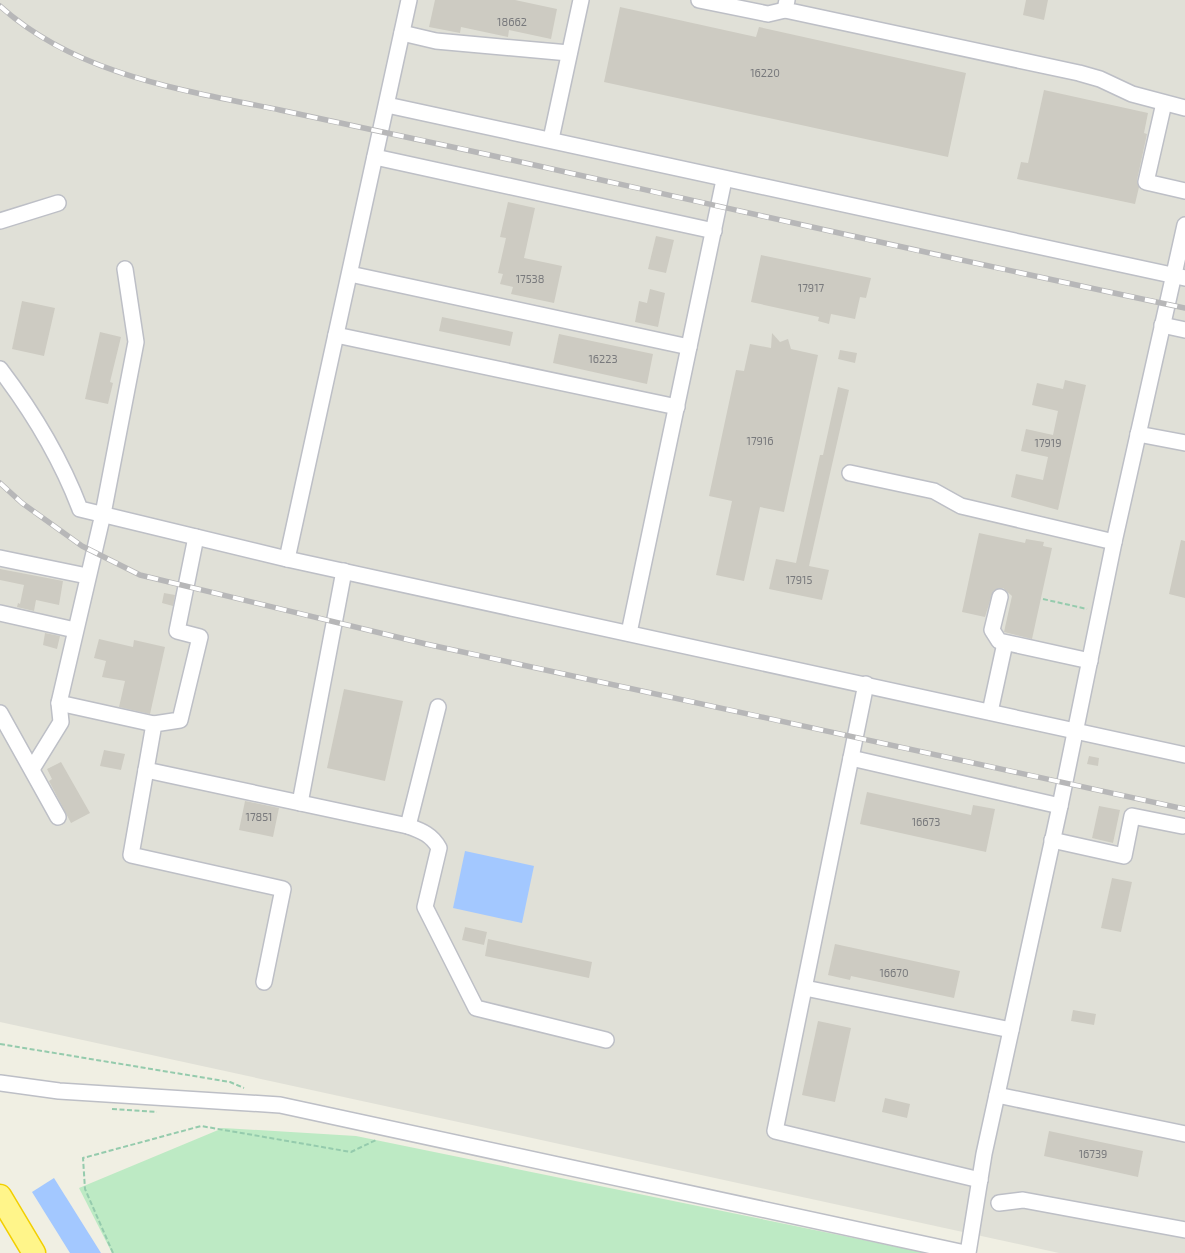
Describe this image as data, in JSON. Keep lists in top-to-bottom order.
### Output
{
  "house_numbers": [
    "18662",
    "16220",
    "17538",
    "17917",
    "16223",
    "17916",
    "17919",
    "17915",
    "17851",
    "16673",
    "16670",
    "16739"
  ]
}
